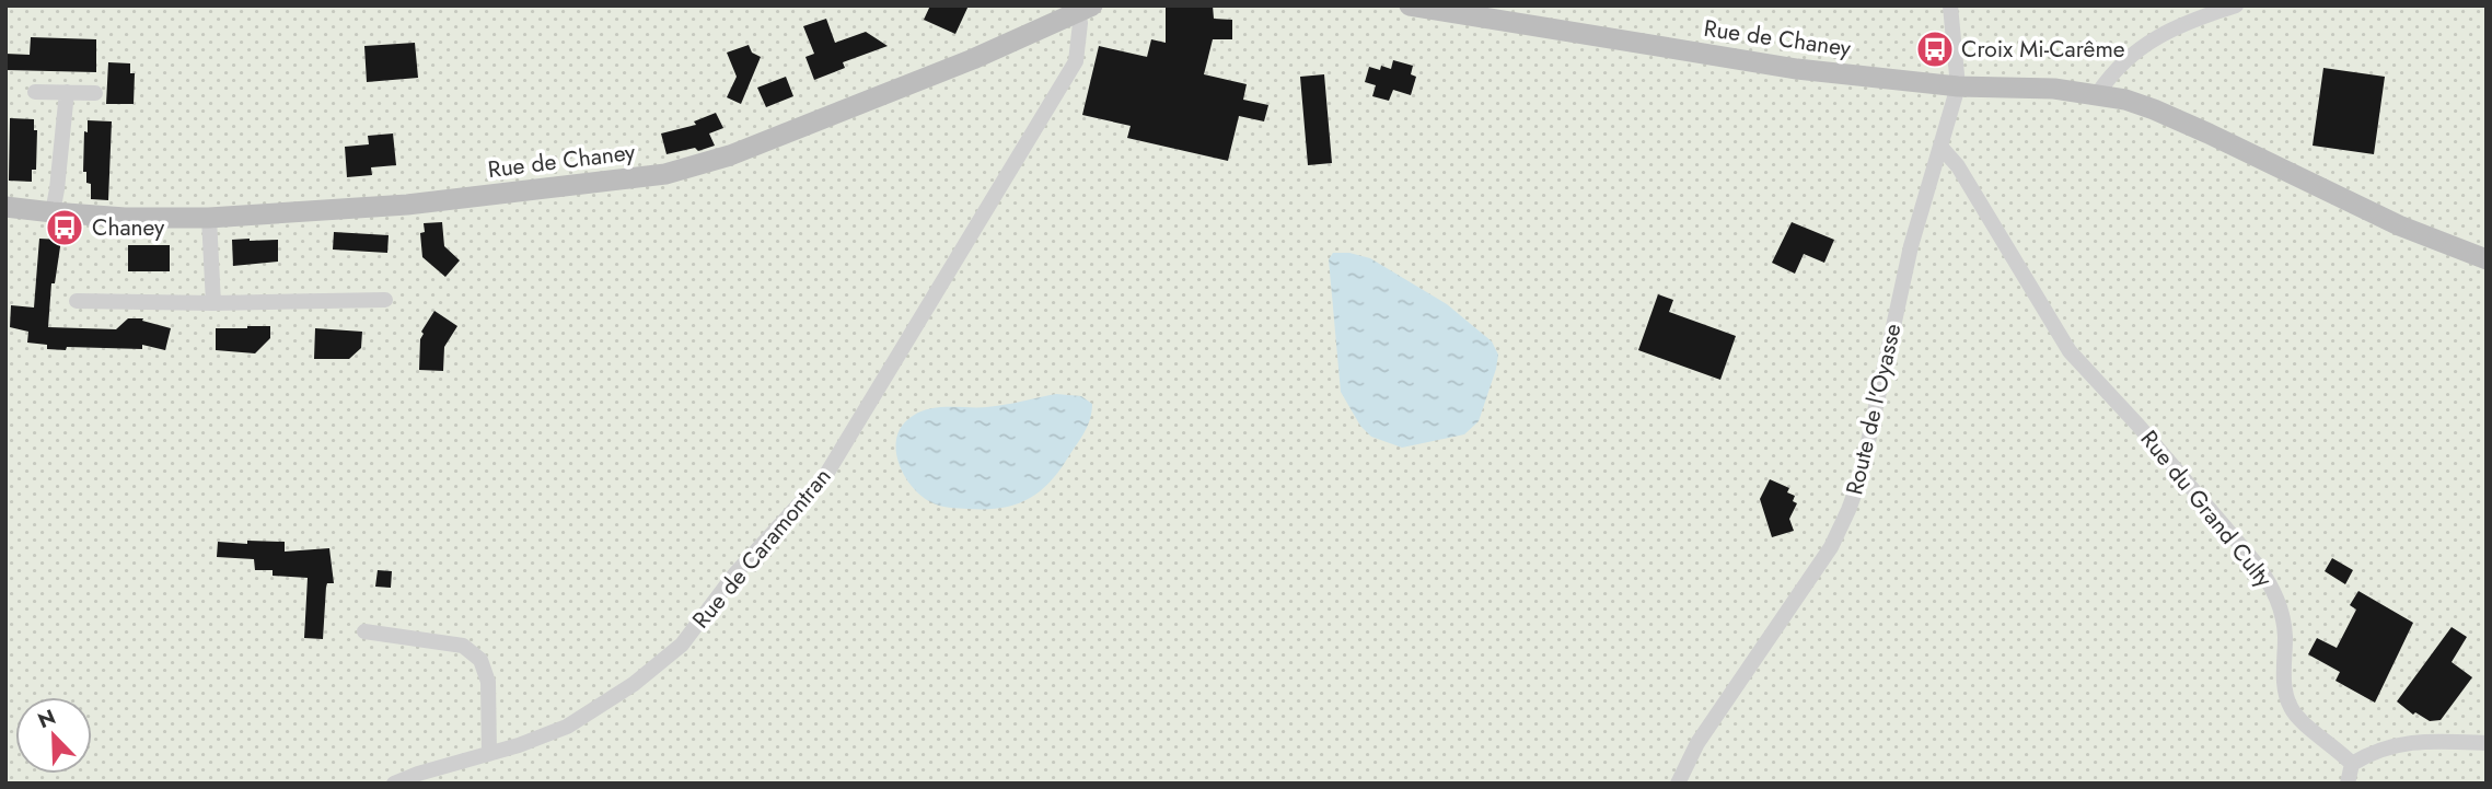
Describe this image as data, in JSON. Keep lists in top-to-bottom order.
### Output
{
  "streets": {
    "street": [
      "Rue de Chaney",
      "Route de l'Oyasse",
      "Rue du Grand Culty",
      "Rue de Caramontran"
    ]
  },
  "crossings": [
    ["Rue de Chaney", "Route de l'Oyasse"],
    ["Rue de Chaney", "Rue de Caramontran"],
    ["Route de l'Oyasse", "Rue du Grand Culty"]
  ],
  "places": {
    "bus stop": ["Croix Mi-Carême", "Chaney"]
  },
  "north": "top left"
}
